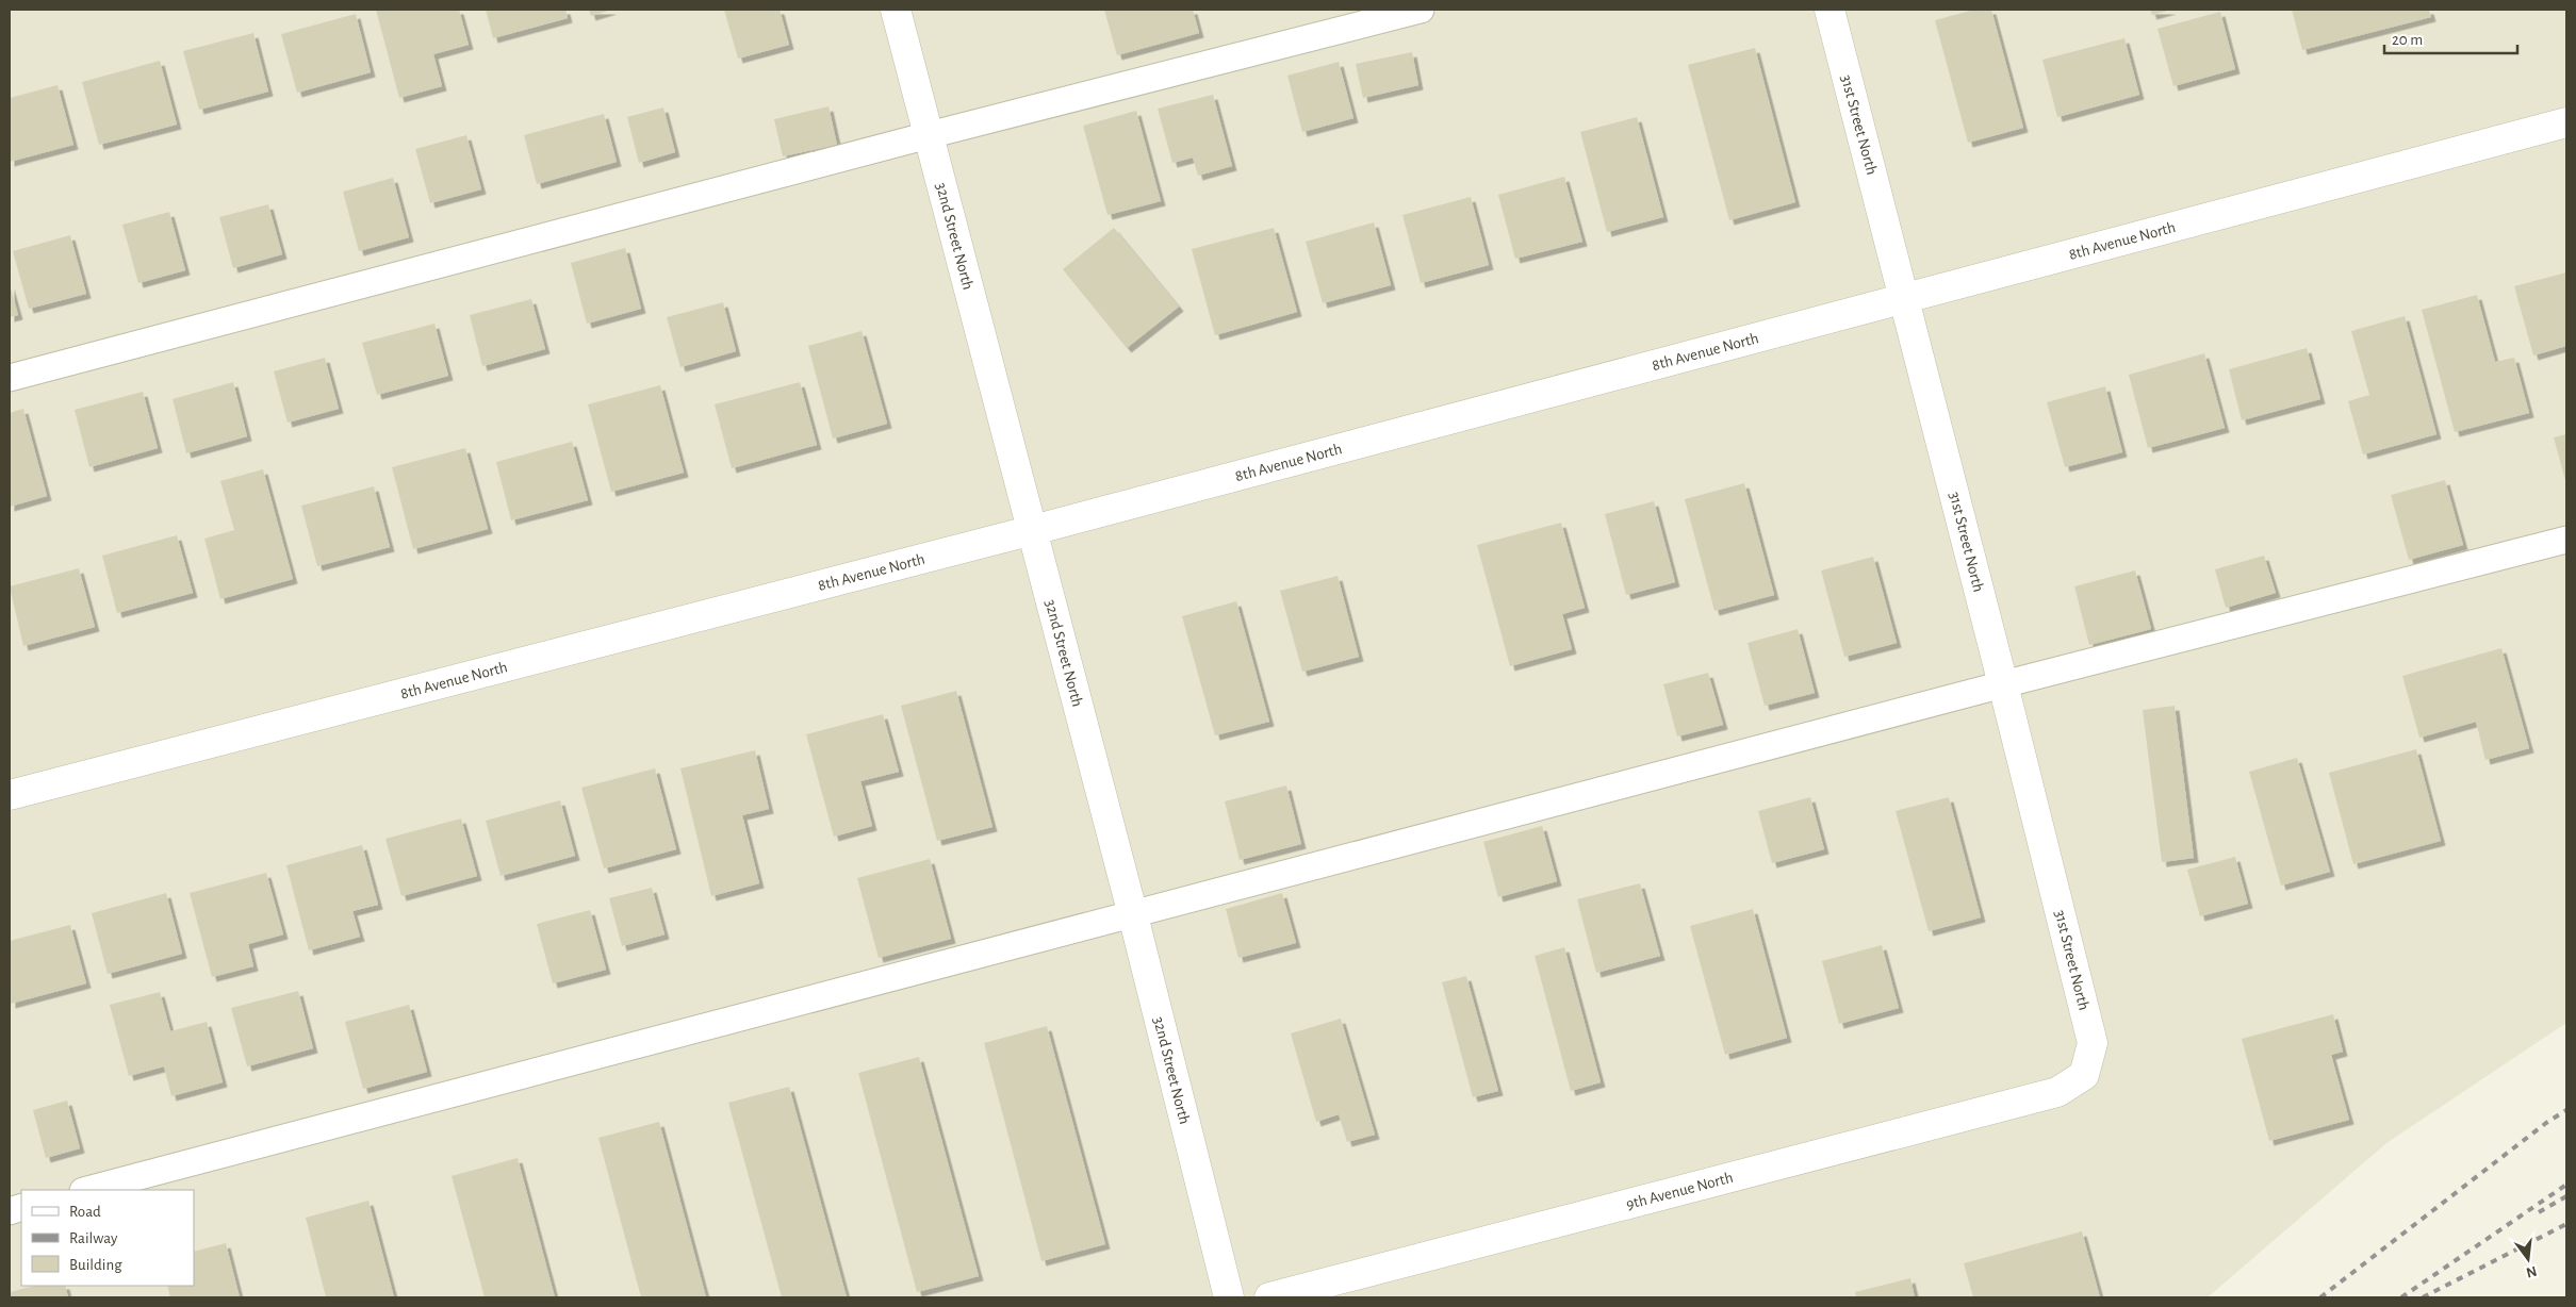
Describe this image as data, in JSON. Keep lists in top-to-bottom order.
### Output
{
  "streets": {
    "street": [
      "31st Street North",
      "32nd Street North",
      "8th Avenue North",
      "9th Avenue North"
    ]
  },
  "crossings": [
    ["31st Street North", "8th Avenue North"],
    ["31st Street North", "9th Avenue North"],
    ["32nd Street North", "8th Avenue North"]
  ],
  "legend": ["Road", "Railway", "Building"],
  "scale_bar": "20 m",
  "north": "bottom"
}
